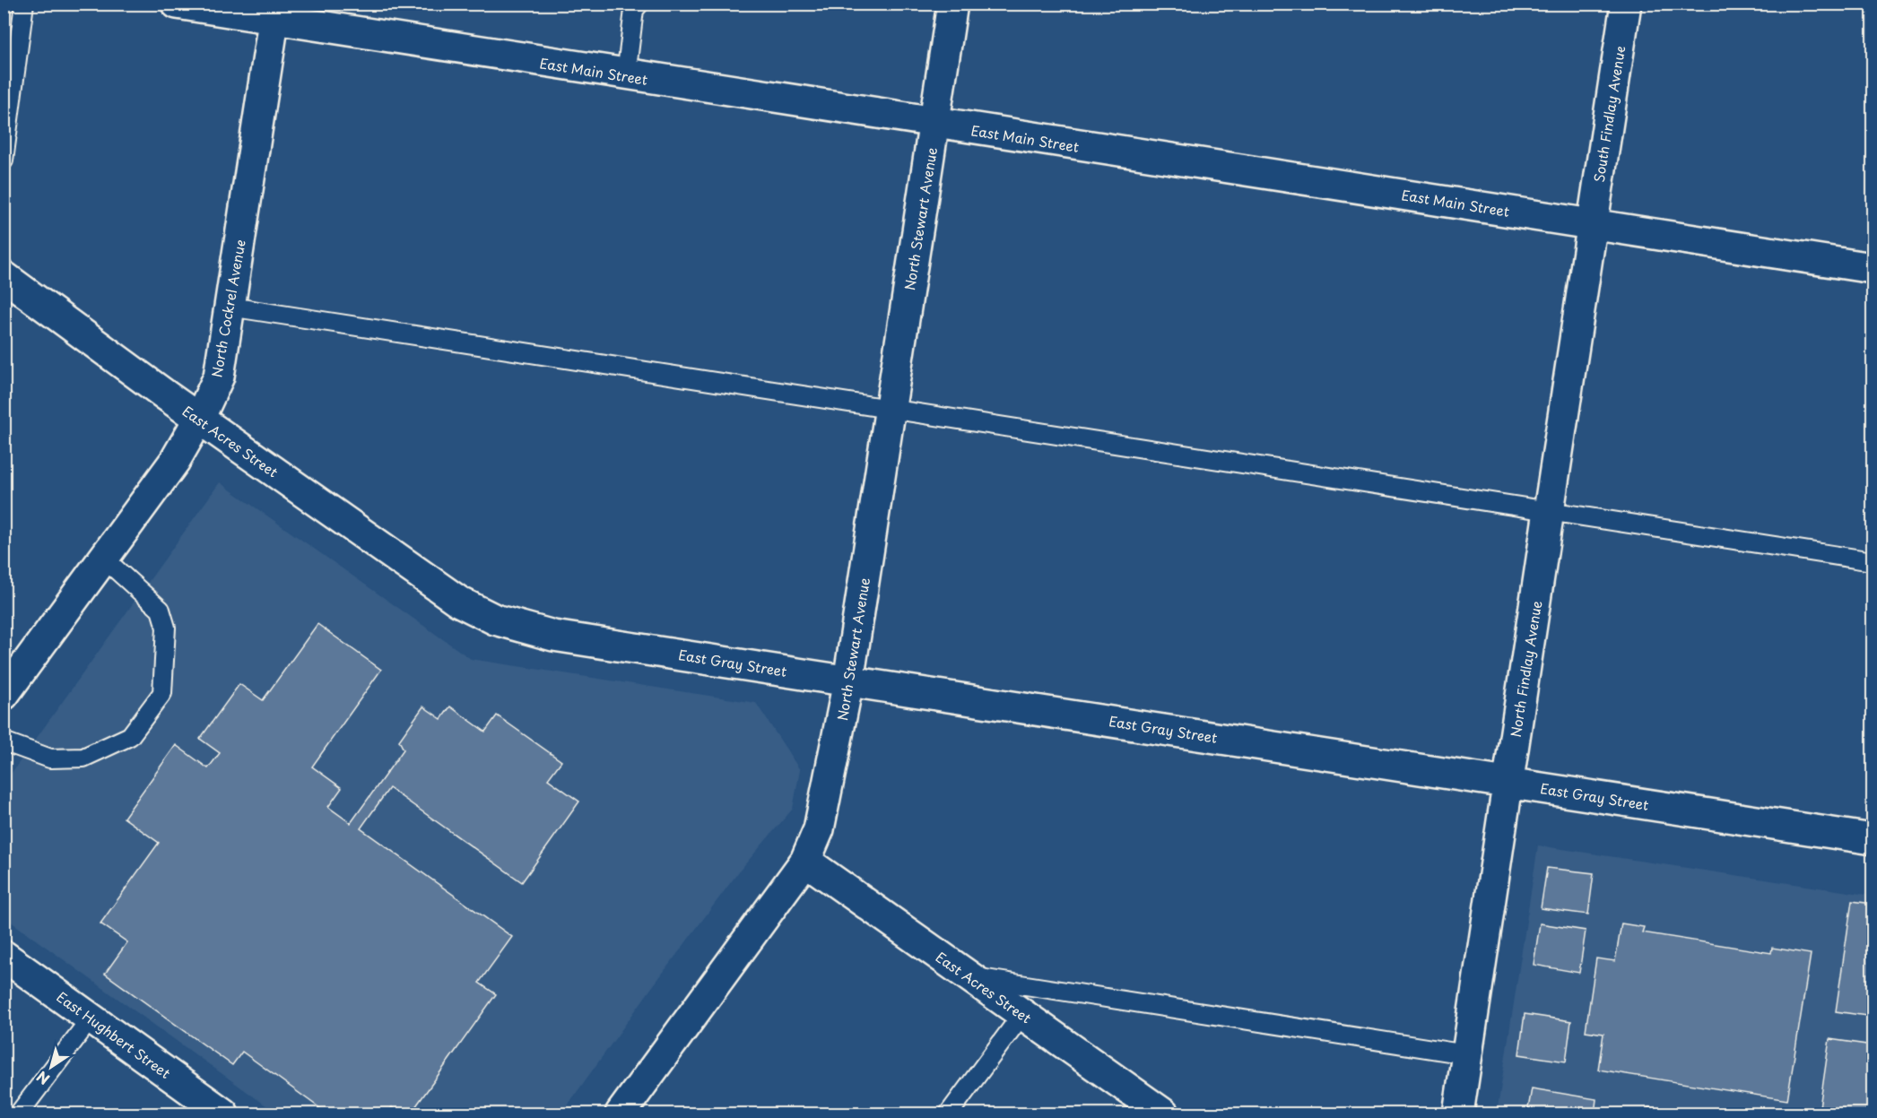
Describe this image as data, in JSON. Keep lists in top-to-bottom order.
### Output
{
  "streets": {
    "street": [
      "East Main Street",
      "South Findlay Avenue",
      "North Stewart Avenue",
      "North Cockrel Avenue",
      "East Acres Street",
      "East Gray Street",
      "North Findlay Avenue",
      "East Hughbert Street"
    ]
  },
  "crossings": [
    ["East Main Street", "South Findlay Avenue"],
    ["East Main Street", "North Stewart Avenue"],
    ["East Main Street", "North Cockrel Avenue"],
    ["East Main Street", "North Findlay Avenue"],
    ["South Findlay Avenue", "North Findlay Avenue"],
    ["North Stewart Avenue", "East Acres Street"],
    ["North Stewart Avenue", "East Gray Street"],
    ["North Cockrel Avenue", "East Acres Street"],
    ["East Acres Street", "East Gray Street"],
    ["East Gray Street", "North Findlay Avenue"]
  ],
  "north": "bottom left"
}
